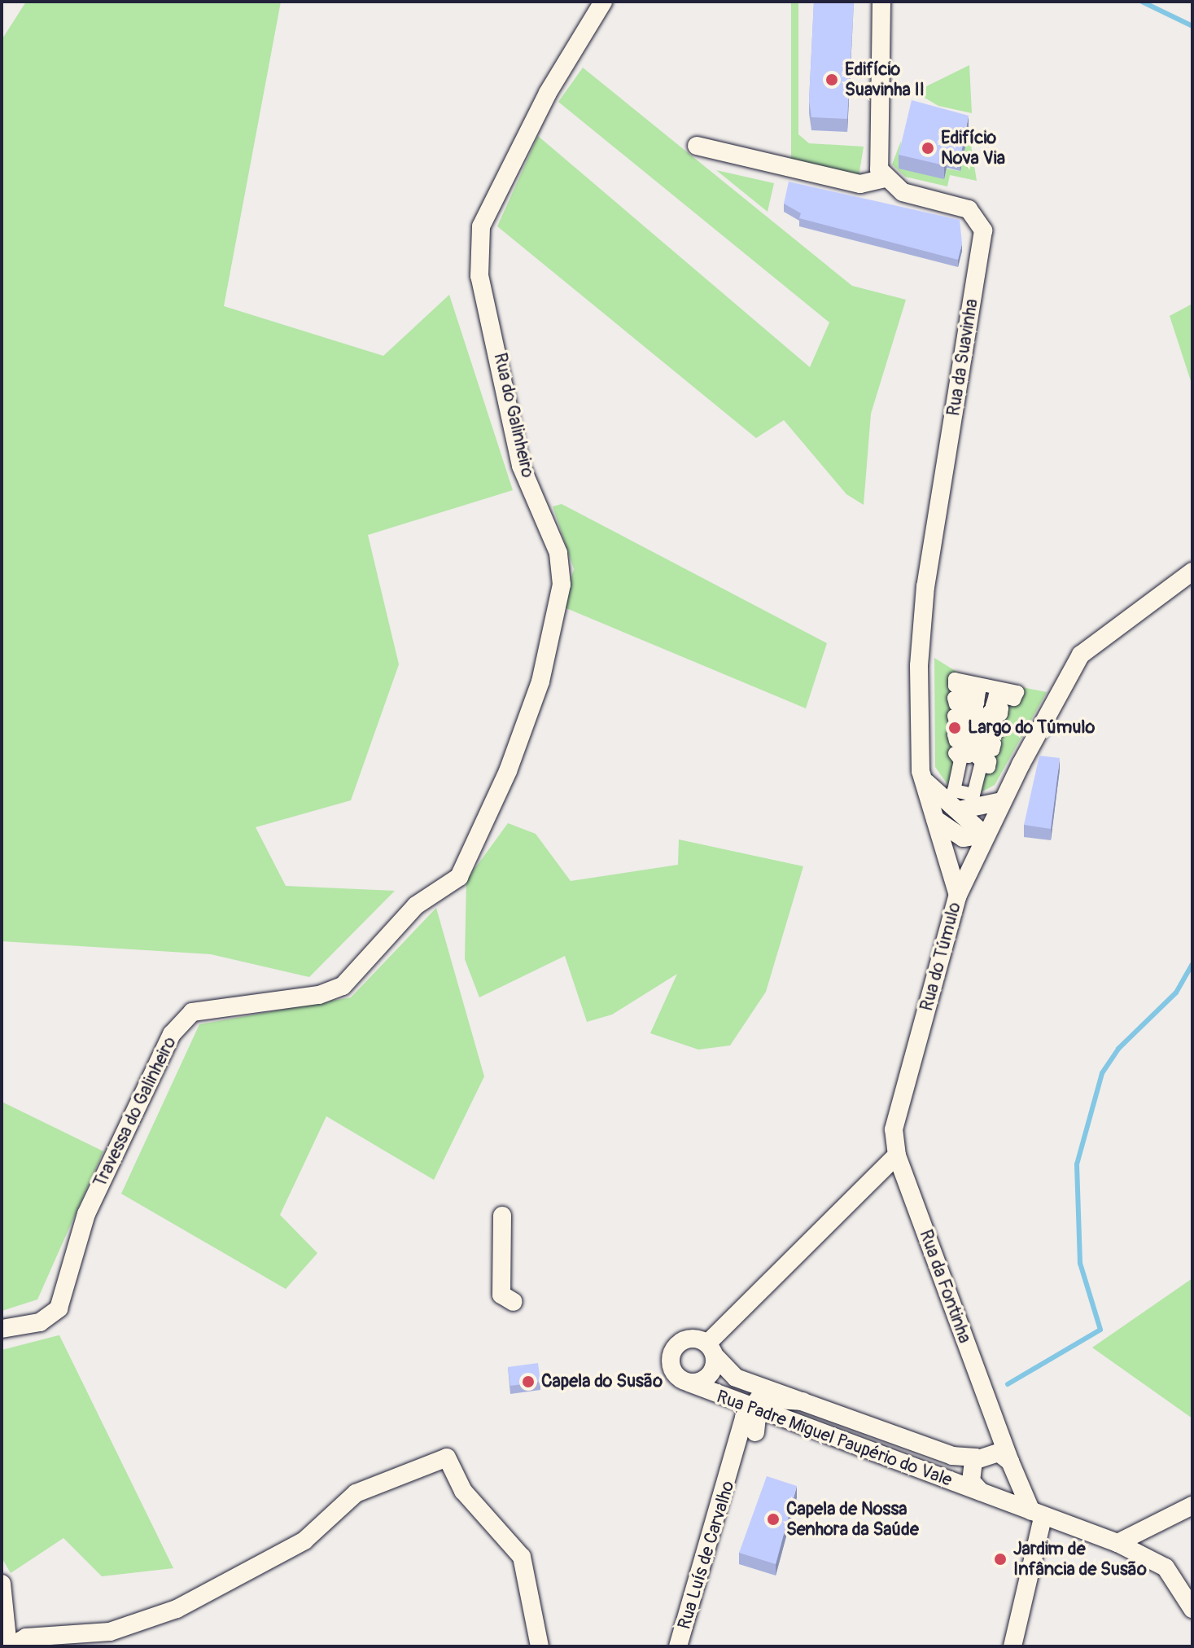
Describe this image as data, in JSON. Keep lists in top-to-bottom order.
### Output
{
  "streets": {
    "street": [
      "Rua da Suavinha",
      "Rua do Galinheiro",
      "Rua do Túmulo",
      "Travessa do Galinheiro",
      "Rua da Fontinha",
      "Rua Padre Miguel Paupério do Vale",
      "Rua Luís de Carvalho"
    ]
  },
  "crossings": [
    ["Rua da Suavinha", "Rua do Túmulo"],
    ["Rua do Galinheiro", "Travessa do Galinheiro"],
    ["Rua do Túmulo", "Rua da Fontinha"],
    ["Rua da Fontinha", "Rua Padre Miguel Paupério do Vale"],
    ["Rua Padre Miguel Paupério do Vale", "Rua Luís de Carvalho"]
  ],
  "places": [
    "Edifício Suavinha II",
    "Edifício Nova Via",
    "Largo do Túmulo",
    "Capela do Susão",
    "Capela de Nossa Senhora da Saúde",
    "Jardim de Infância de Susão"
  ]
}
